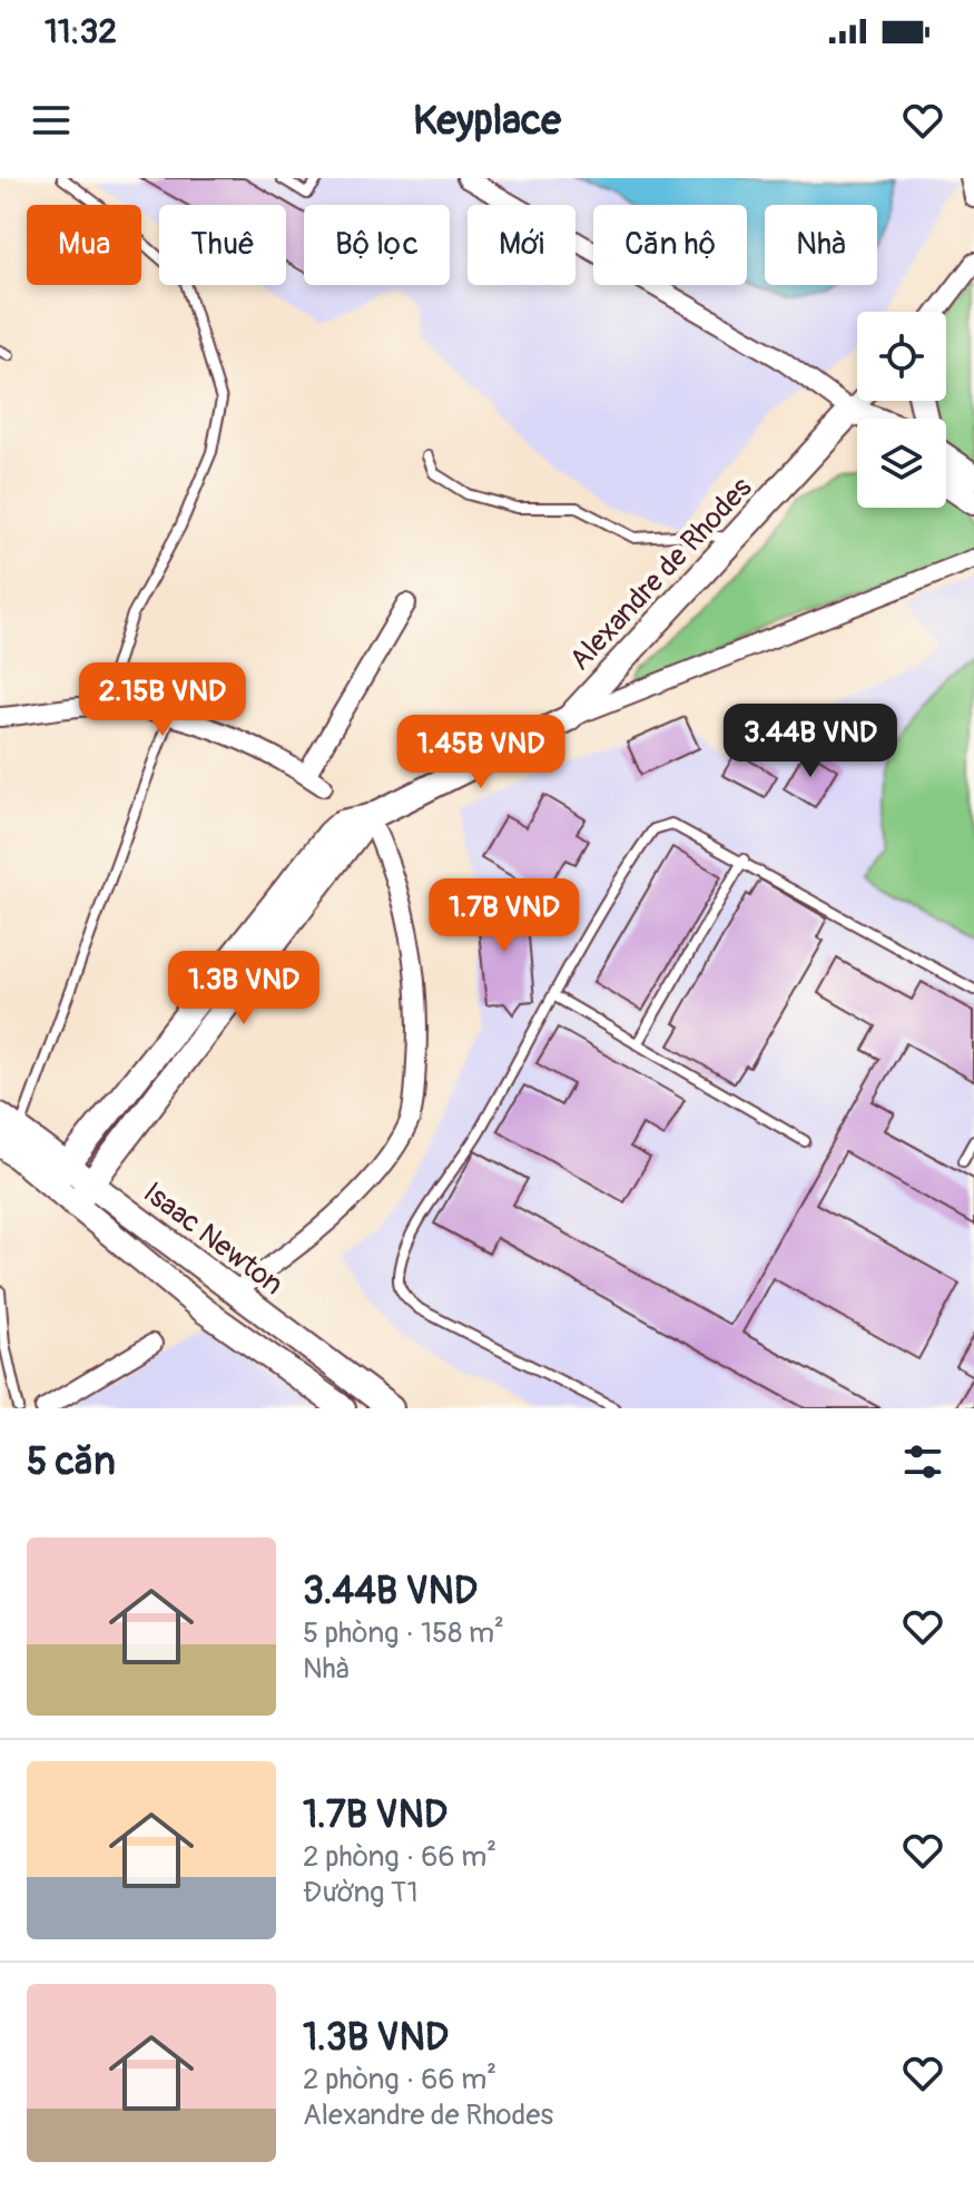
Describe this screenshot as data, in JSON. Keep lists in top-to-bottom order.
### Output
{
  "streets": {
    "street": ["Alexandre de Rhodes", "Isaac Newton"]
  },
  "crossings": [
    ["Alexandre de Rhodes", "Isaac Newton"]
  ],
  "page": {
    "status": "11:32",
    "header": "Keyplace",
    "chip": [
      "Mua",
      "Thuê",
      "Bộ lọc",
      "Mới",
      "Căn hộ",
      "Nhà"
    ],
    "price": [
      "2.15B VND",
      "3.44B VND",
      "1.45B VND",
      "1.7B VND",
      "1.3B VND"
    ],
    "heading": "5 căn",
    "list": [
      {
        "name": "3.44B VND",
        "note": "5 phòng · 158 m² · Nhà"
      },
      {
        "name": "1.7B VND",
        "note": "2 phòng · 66 m² · Đường T1"
      },
      {
        "name": "1.3B VND",
        "note": "2 phòng · 66 m² · Alexandre de Rhodes"
      }
    ]
  }
}
